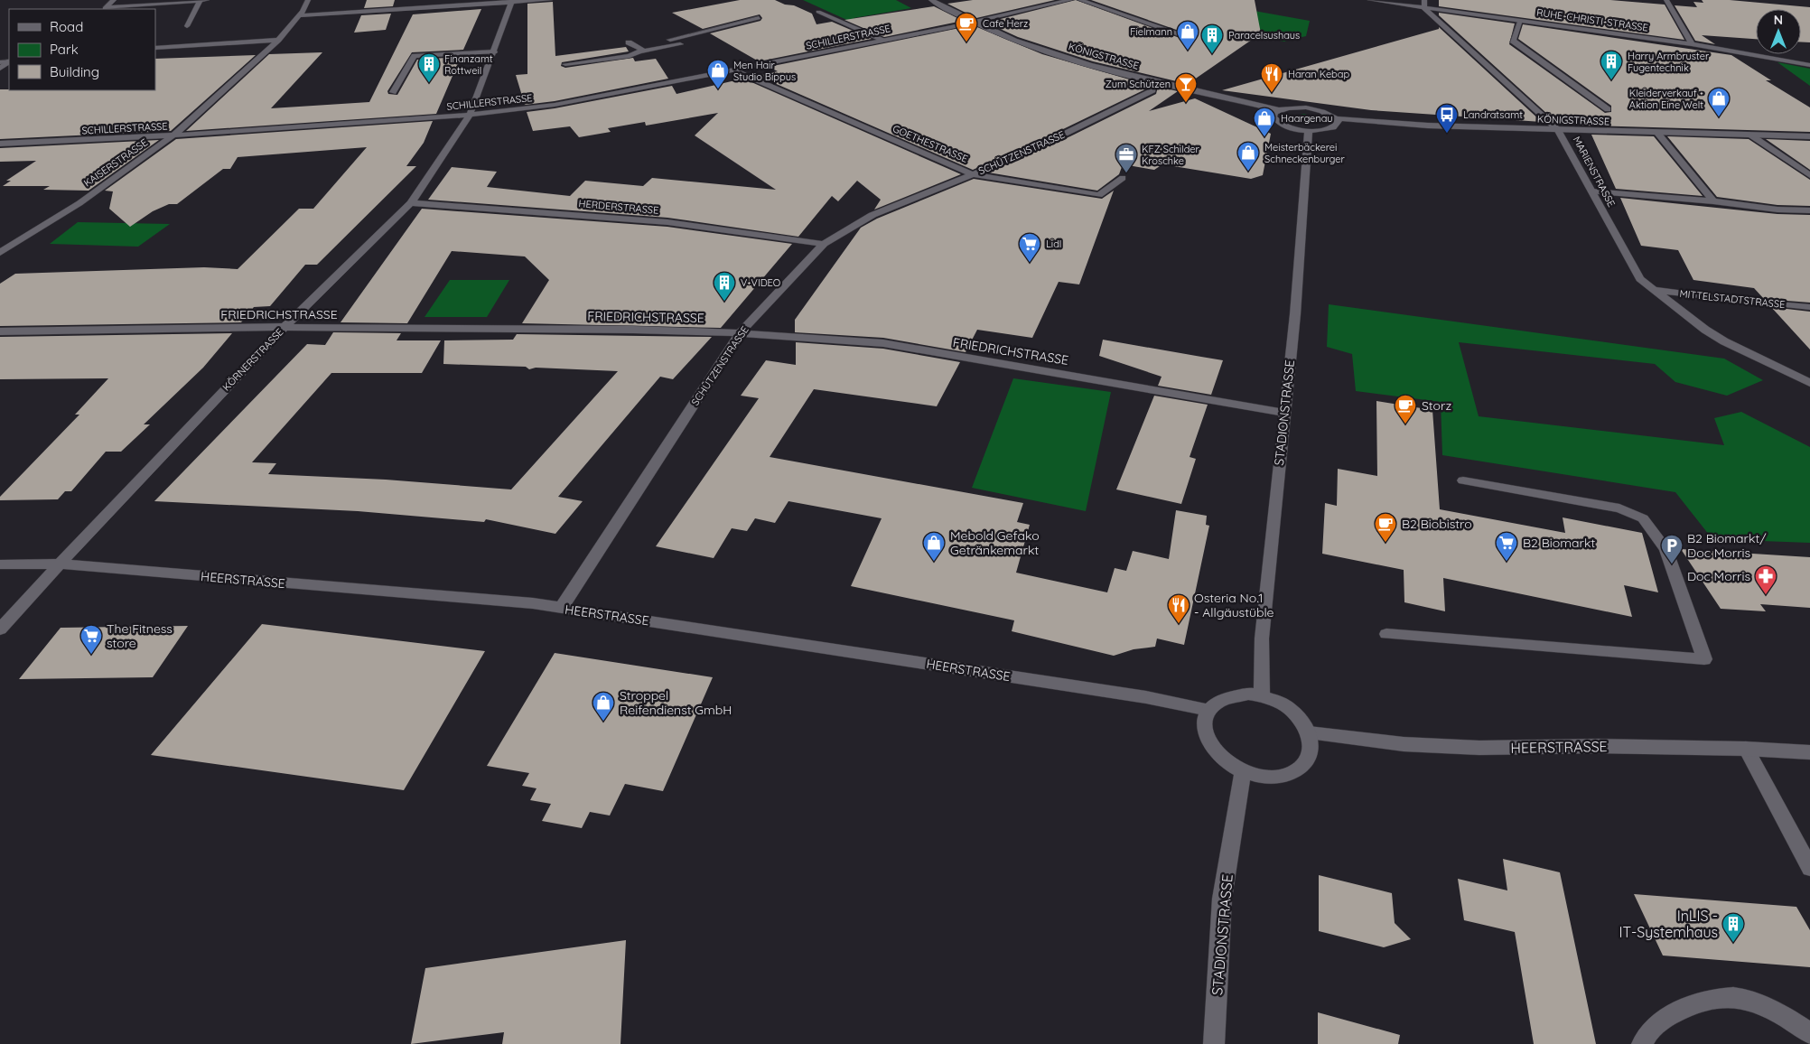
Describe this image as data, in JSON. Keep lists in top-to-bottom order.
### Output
{
  "streets": {
    "street": [
      "RUHE-CHRISTI-STRASSE",
      "SCHILLERSTRASSE",
      "KÖNIGSTRASSE",
      "GOETHESTRASSE",
      "SCHÜTZENSTRASSE",
      "KAISERSTRASSE",
      "MARIENSTRASSE",
      "HERDERSTRASSE",
      "MITTELSTADTSTRASSE",
      "FRIEDRICHSTRASSE",
      "KÖRNERSTRASSE",
      "STADIONSTRASSE",
      "HEERSTRASSE"
    ]
  },
  "crossings": [
    ["RUHE-CHRISTI-STRASSE", "MARIENSTRASSE"],
    ["SCHILLERSTRASSE", "KÖNIGSTRASSE"],
    ["SCHILLERSTRASSE", "GOETHESTRASSE"],
    ["SCHILLERSTRASSE", "KAISERSTRASSE"],
    ["SCHILLERSTRASSE", "KÖRNERSTRASSE"],
    ["KÖNIGSTRASSE", "SCHÜTZENSTRASSE"],
    ["KÖNIGSTRASSE", "MARIENSTRASSE"],
    ["GOETHESTRASSE", "SCHÜTZENSTRASSE"],
    ["SCHÜTZENSTRASSE", "HERDERSTRASSE"],
    ["SCHÜTZENSTRASSE", "FRIEDRICHSTRASSE"],
    ["SCHÜTZENSTRASSE", "HEERSTRASSE"],
    ["MARIENSTRASSE", "MITTELSTADTSTRASSE"],
    ["HERDERSTRASSE", "KÖRNERSTRASSE"],
    ["FRIEDRICHSTRASSE", "KÖRNERSTRASSE"],
    ["FRIEDRICHSTRASSE", "STADIONSTRASSE"],
    ["KÖRNERSTRASSE", "HEERSTRASSE"],
    ["STADIONSTRASSE", "HEERSTRASSE"]
  ],
  "places": {
    "cafe": ["Cafe Herz", "Storz", "B2 Biobistro"],
    "shop": [
      "Fielmann",
      "Men Hair Studio Bippus",
      "Kleiderverkauf - Aktion Eine Welt",
      "Haargenau",
      "Meisterbäckerei Schneckenburger",
      "Mebold Gefako Getränkemarkt",
      "Stroppel Reifendienst GmbH"
    ],
    "building": [
      "Paracelsushaus",
      "Harry Armbruster Fugentechnik",
      "Finanzamt Rottweil",
      "V-VIDEO",
      "InLIS - IT-Systemhaus"
    ],
    "restaurant": ["Haran Kebap", "Osteria No.1 - Allgäustüble"],
    "bar": ["Zum Schützen"],
    "bus stop": ["Landratsamt"],
    "office": ["KFZ Schilder Kroschke"],
    "supermarket": ["Lidl", "B2 Biomarkt", "The Fitness store"],
    "parking": ["B2 Biomarkt/ Doc Morris"],
    "pharmacy": ["Doc Morris"]
  },
  "legend": ["Road", "Park", "Building"],
  "north": "top"
}
